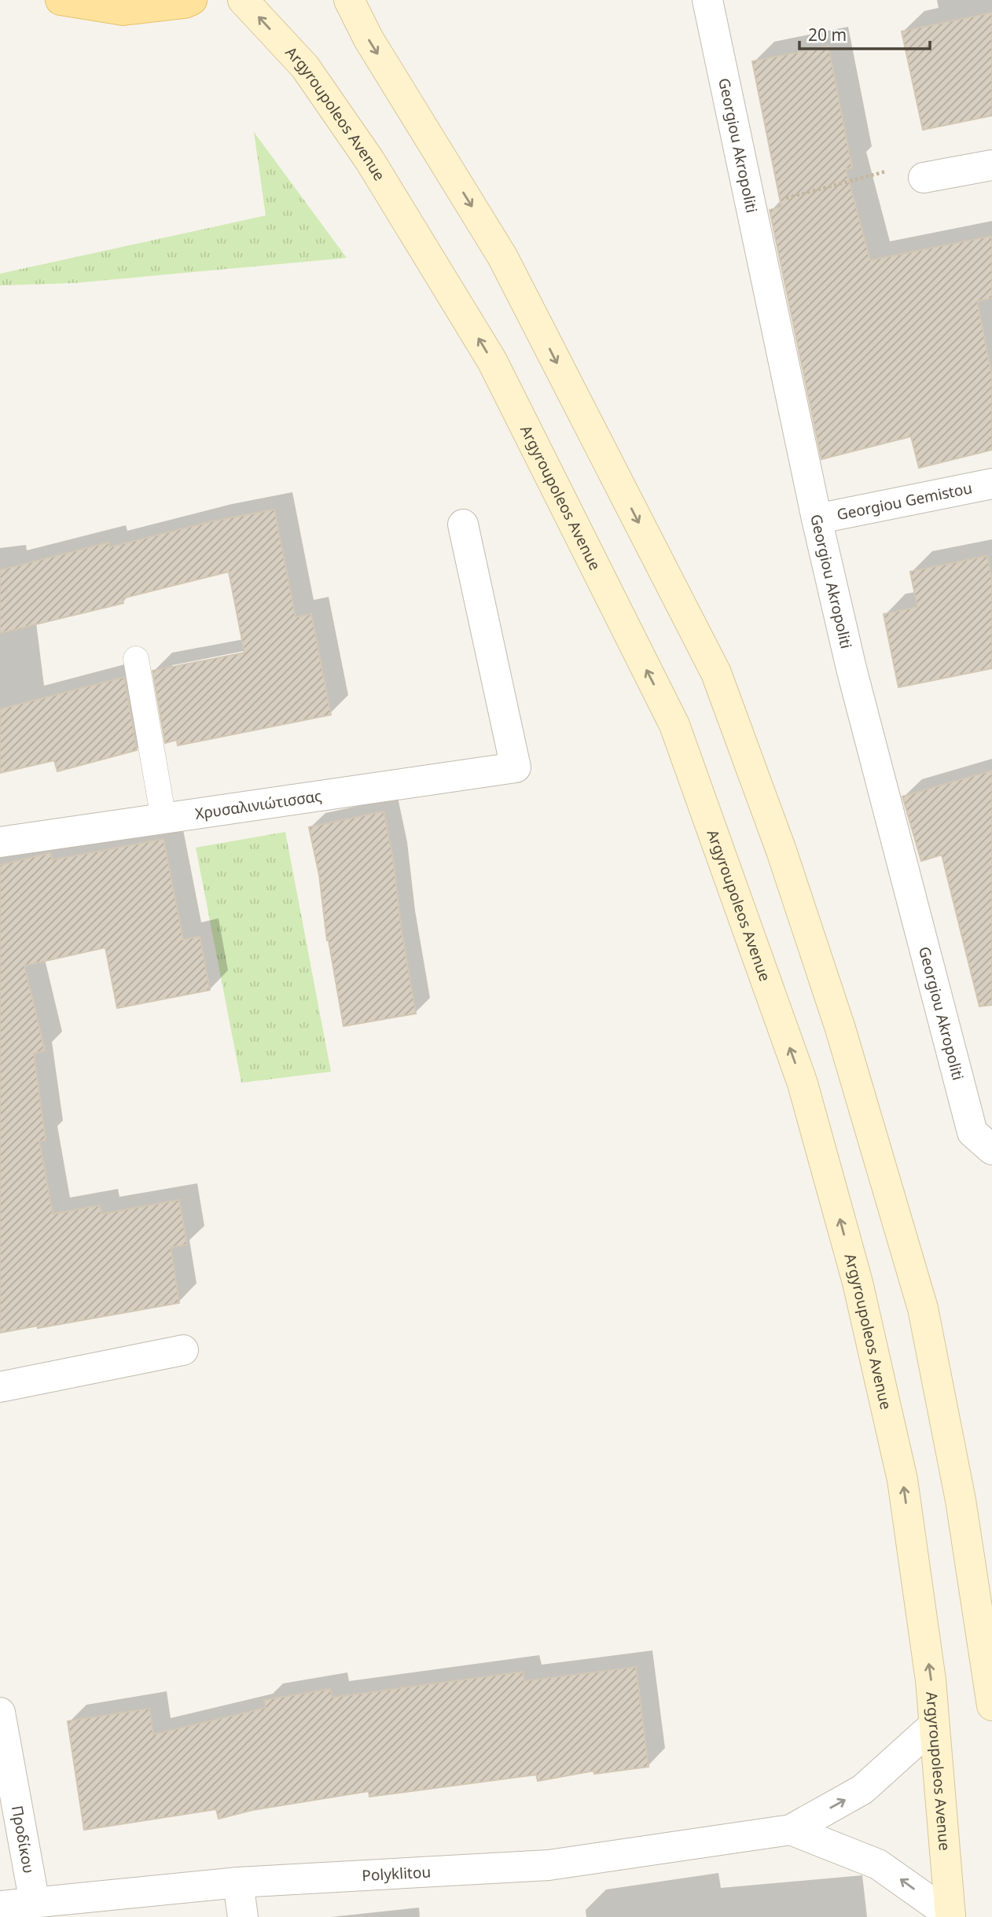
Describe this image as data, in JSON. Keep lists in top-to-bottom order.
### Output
{
  "streets": {
    "main road": ["Argyroupoleos Avenue"],
    "street": [
      "Georgiou Akropoliti",
      "Georgiou Gemistou",
      "Χρυσαλινιώτισσας",
      "Προδίκου",
      "Polyklitou"
    ]
  },
  "crossings": [
    ["Georgiou Akropoliti", "Georgiou Gemistou"],
    ["Προδίκου", "Polyklitou"]
  ],
  "scale_bar": "20 m"
}
